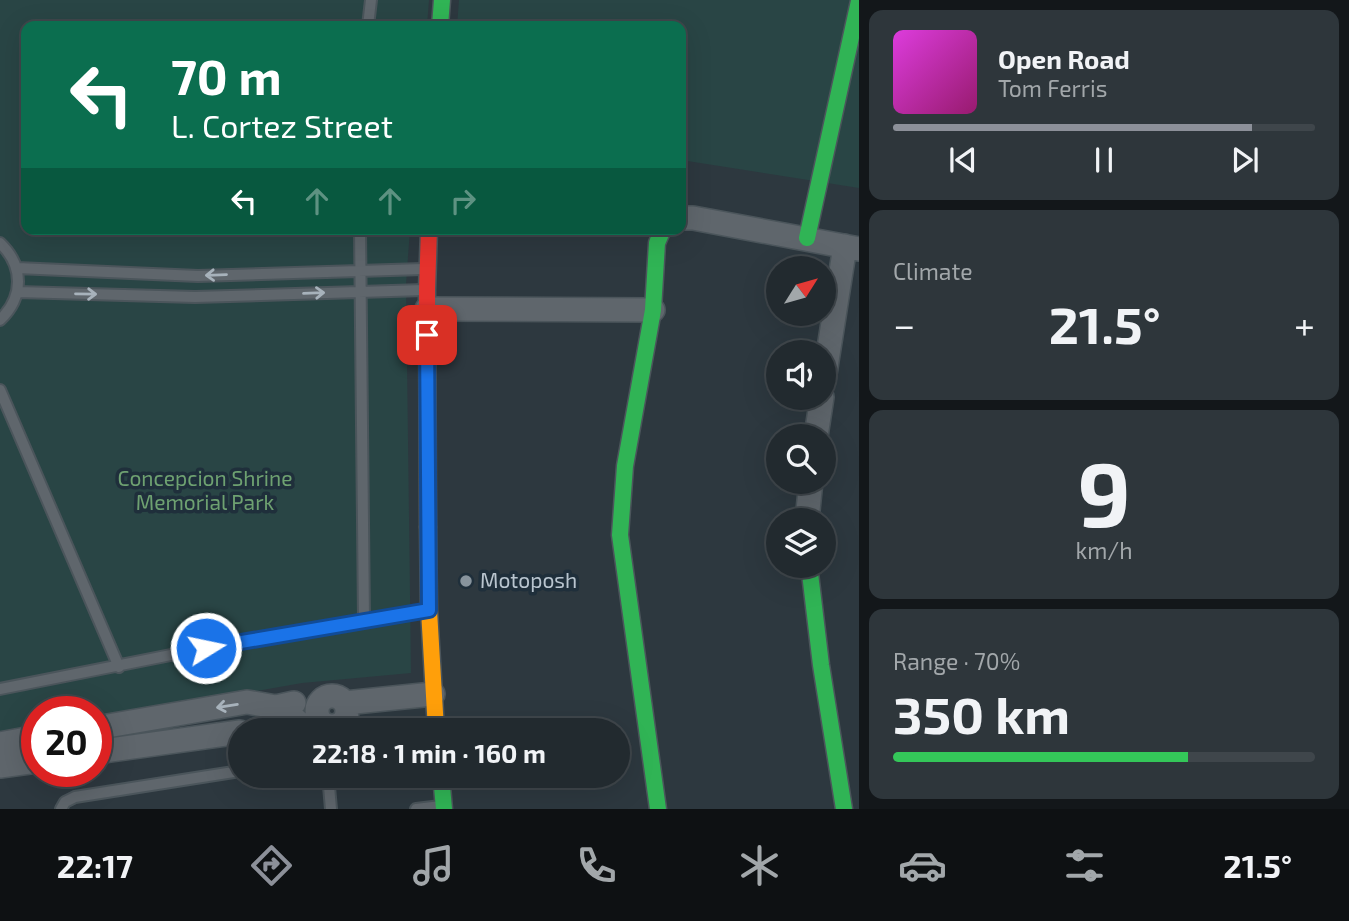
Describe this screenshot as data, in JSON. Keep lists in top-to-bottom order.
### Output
{
  "parks": ["Concepcion Shrine Memorial Park"],
  "places": ["Motoposh"],
  "north": "top right",
  "page": {
    "turn": ["70 m", "L. Cortez Street"],
    "song": ["Open Road", "Tom Ferris"],
    "tile": [
      "Climate",
      ["9", "km/h"],
      ["Range · 70%", "350 km"]
    ],
    "heat": ["−", "21.5°", "+"],
    "limit": "20",
    "trip": "22:18 · 1 min · 160 m",
    "tabs": ["22:17", "21.5°"]
  }
}
